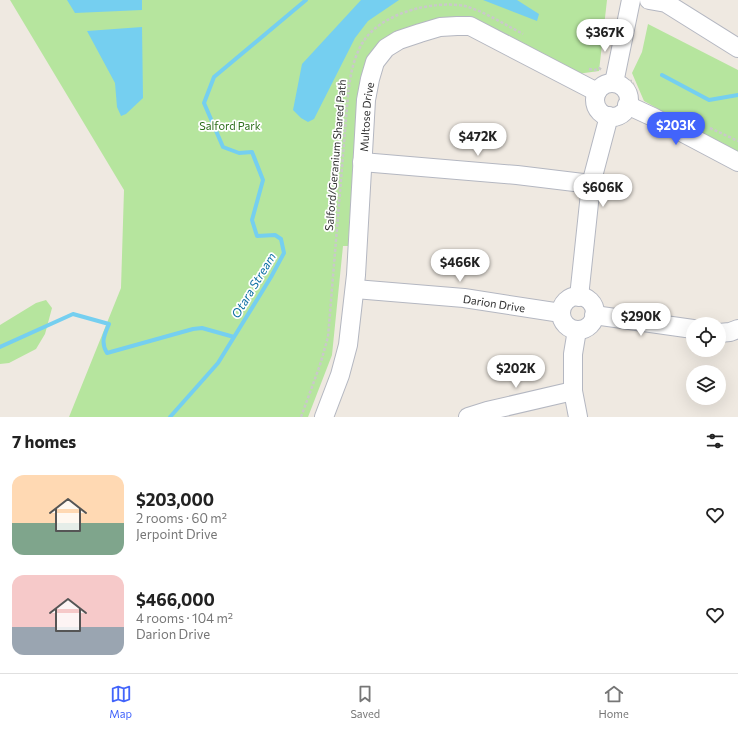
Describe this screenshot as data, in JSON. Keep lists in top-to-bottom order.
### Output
{
  "streets": {
    "street": ["Multose Drive", "Darion Drive"],
    "path": ["Salford/Geranium Shared Path"]
  },
  "crossings": [
    ["Multose Drive", "Darion Drive"]
  ],
  "water": ["Otara Stream"],
  "parks": ["Salford Park"],
  "page": {
    "price": [
      "$367K",
      "$203K",
      "$472K",
      "$606K",
      "$466K",
      "$290K",
      "$202K"
    ],
    "heading": "7 homes",
    "list": [
      {
        "name": "$203,000",
        "note": "2 rooms · 60 m² · Jerpoint Drive"
      },
      {
        "name": "$466,000",
        "note": "4 rooms · 104 m² · Darion Drive"
      }
    ],
    "tabs": ["Map", "Saved", "Home"]
  }
}
